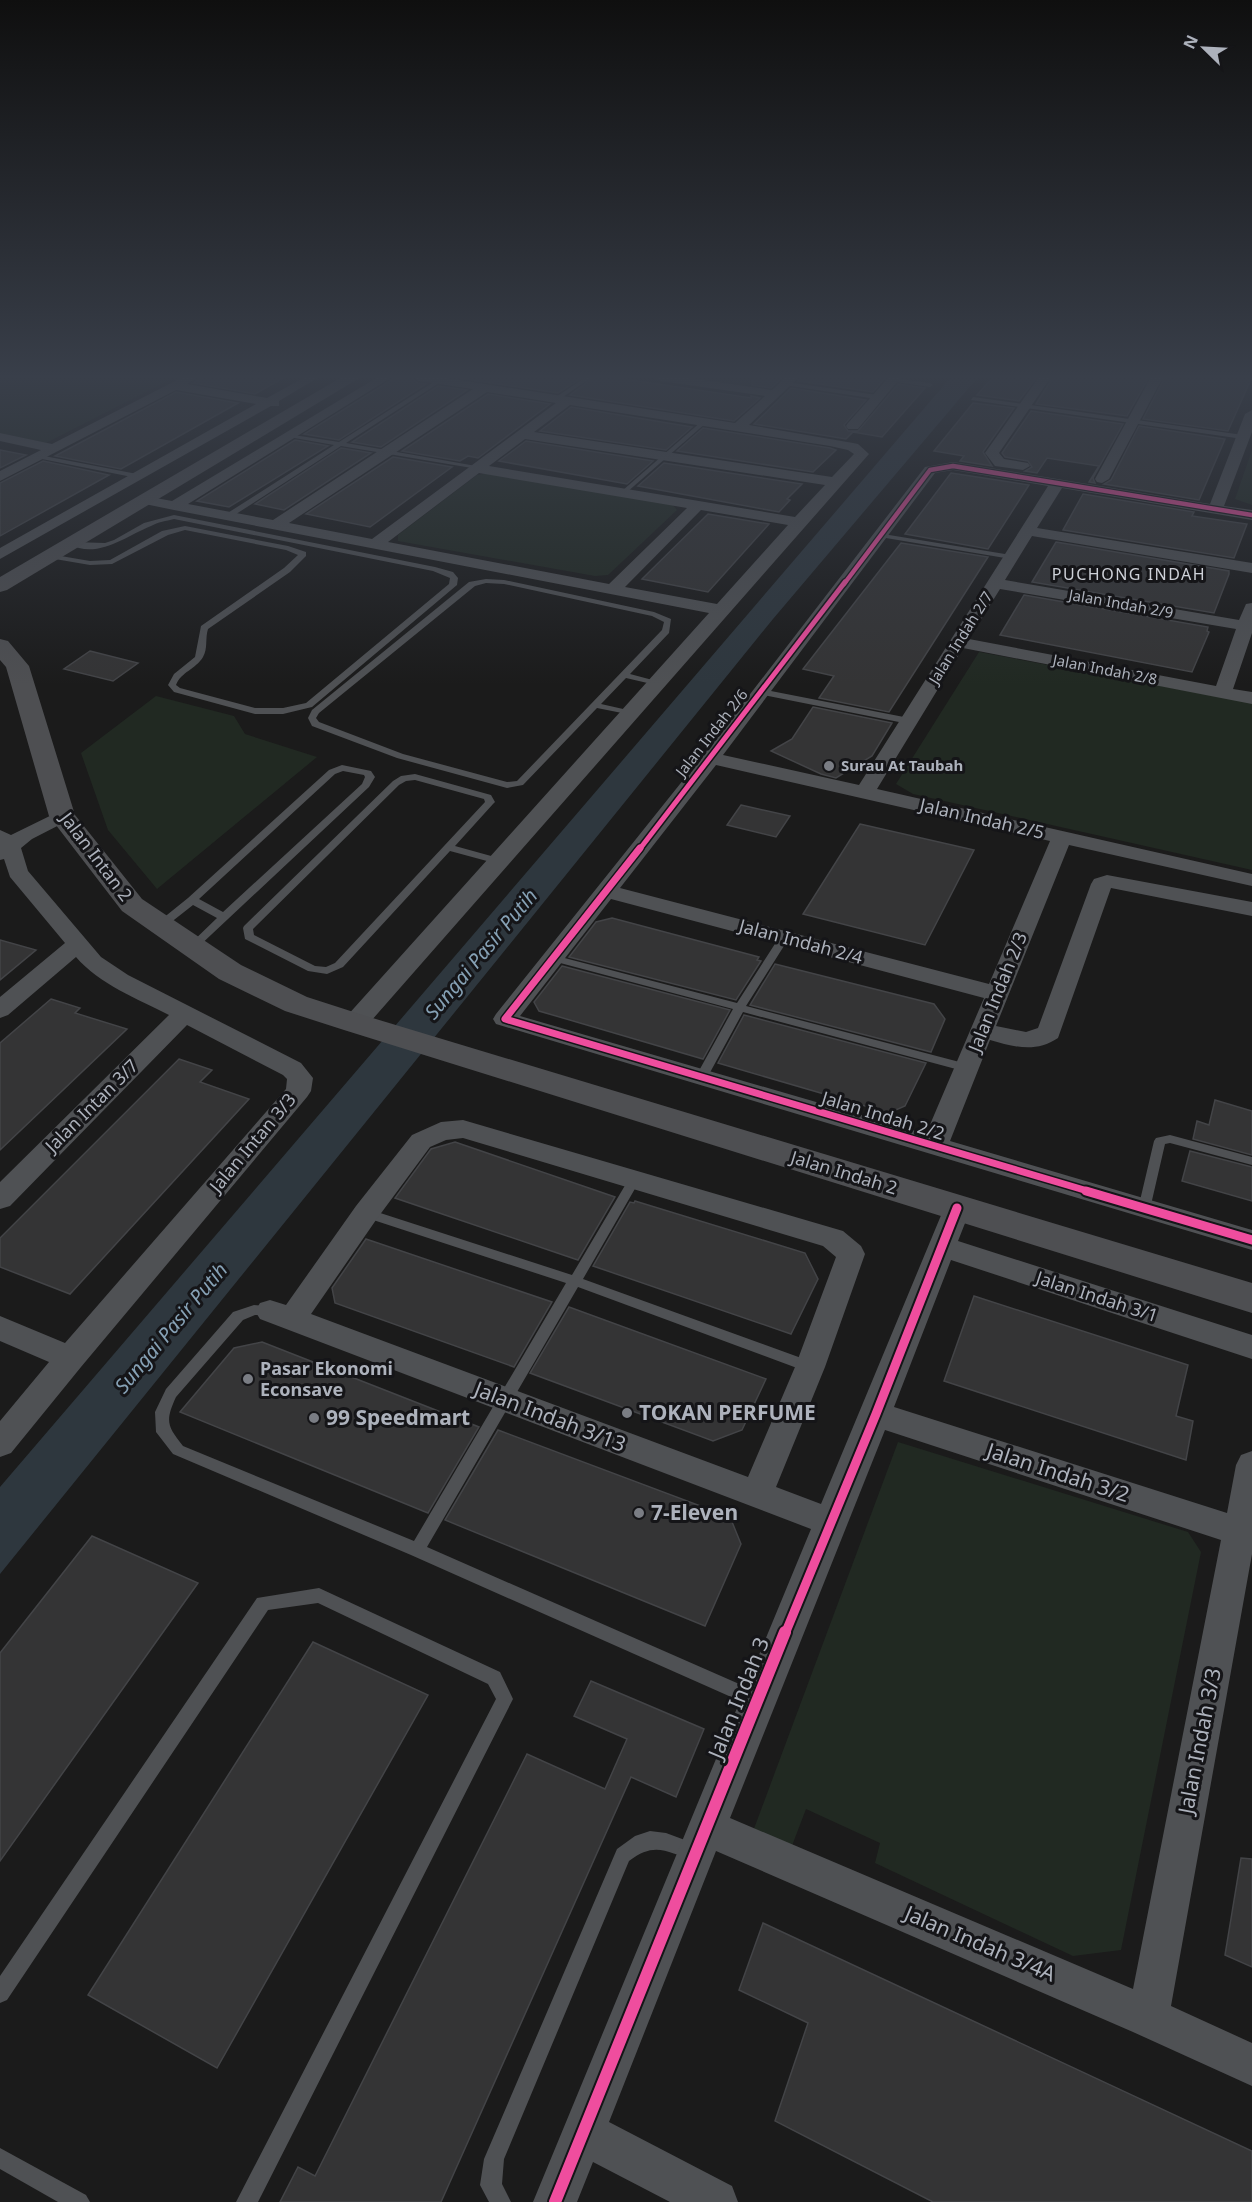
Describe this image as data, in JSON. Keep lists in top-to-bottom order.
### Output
{
  "streets": {
    "street": [
      "Jalan Indah 2/9",
      "Jalan Indah 2/7",
      "Jalan Indah 2/8",
      "Jalan Indah 2/6",
      "Jalan Indah 2/5",
      "Jalan Intan 2",
      "Jalan Indah 2/4",
      "Jalan Indah 2/3",
      "Jalan Intan 3/7",
      "Jalan Indah 2/2",
      "Jalan Intan 3/3",
      "Jalan Indah 2",
      "Jalan Indah 3/1",
      "Jalan Indah 3/13",
      "Jalan Indah 3/2",
      "Jalan Indah 3",
      "Jalan Indah 3/3",
      "Jalan Indah 3/4A"
    ]
  },
  "crossings": [
    ["Jalan Indah 2/9", "Jalan Indah 2/7"],
    ["Jalan Indah 2/7", "Jalan Indah 2/8"],
    ["Jalan Indah 2/7", "Jalan Indah 2/6"],
    ["Jalan Indah 2/7", "Jalan Indah 2/5"],
    ["Jalan Indah 2/6", "Jalan Indah 2/5"],
    ["Jalan Indah 2/6", "Jalan Indah 2/4"],
    ["Jalan Indah 2/6", "Jalan Indah 2/2"],
    ["Jalan Indah 2/5", "Jalan Indah 2/3"],
    ["Jalan Intan 2", "Jalan Indah 2"],
    ["Jalan Indah 2/4", "Jalan Indah 2/3"],
    ["Jalan Indah 2/3", "Jalan Indah 2/2"],
    ["Jalan Intan 3/7", "Jalan Intan 3/3"],
    ["Jalan Indah 2", "Jalan Indah 3"],
    ["Jalan Indah 3/1", "Jalan Indah 3"],
    ["Jalan Indah 3/13", "Jalan Indah 3"],
    ["Jalan Indah 3/2", "Jalan Indah 3"],
    ["Jalan Indah 3/2", "Jalan Indah 3/3"],
    ["Jalan Indah 3", "Jalan Indah 3/4A"],
    ["Jalan Indah 3/3", "Jalan Indah 3/4A"]
  ],
  "districts": ["PUCHONG INDAH"],
  "water": ["Sungai Pasir Putih"],
  "places": [
    "Surau At Taubah",
    "Pasar Ekonomi Econsave",
    "TOKAN PERFUME",
    "99 Speedmart",
    "7-Eleven"
  ],
  "north": "top left"
}
